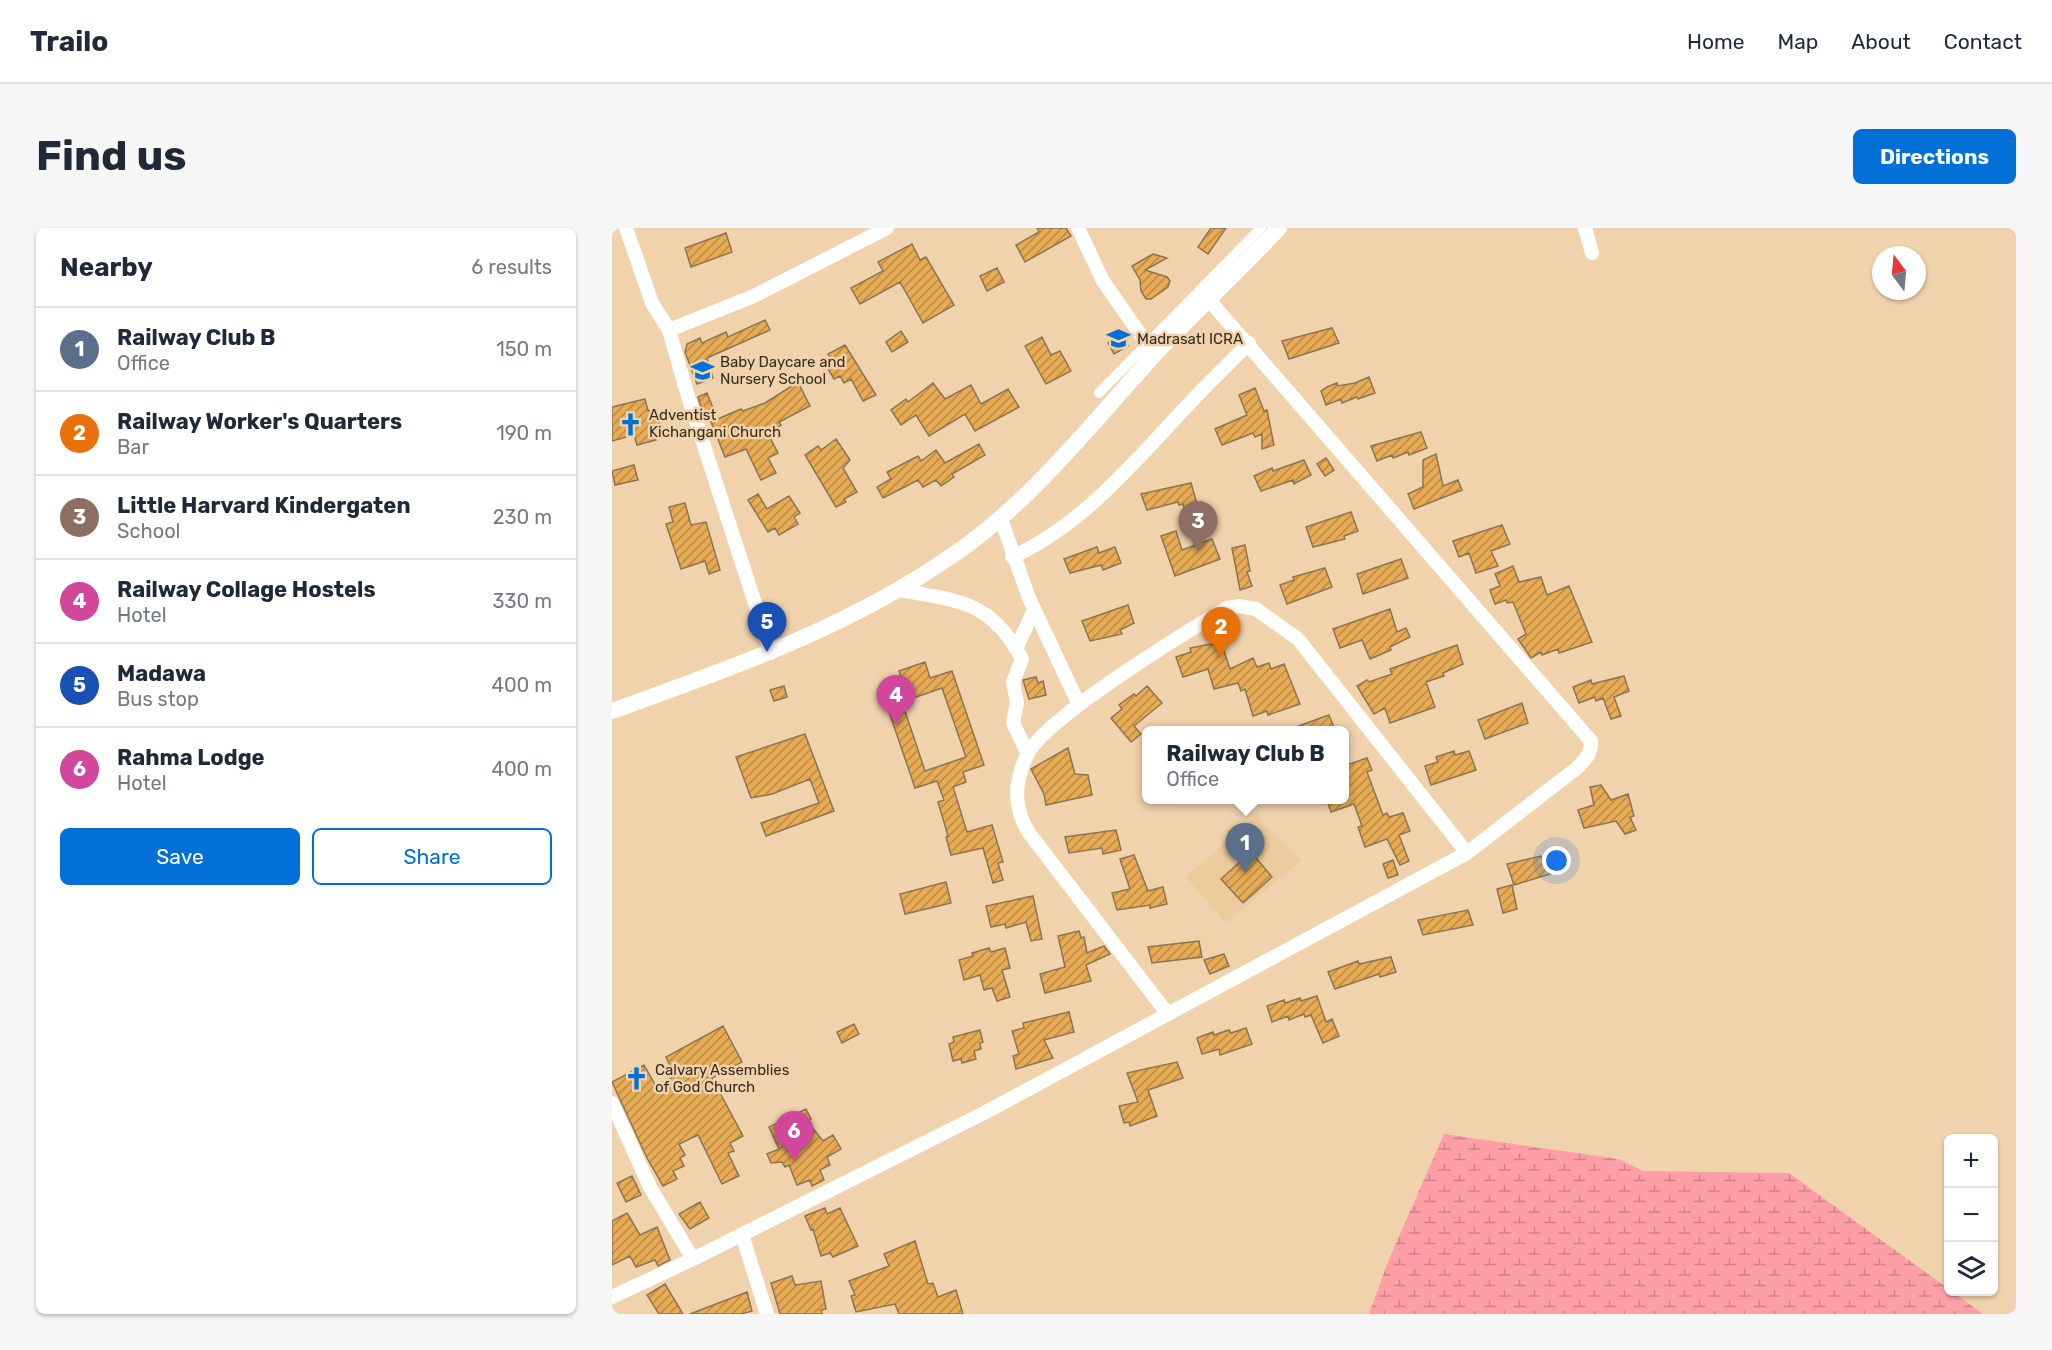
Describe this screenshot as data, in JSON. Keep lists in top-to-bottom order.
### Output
{
  "places": {
    "school or university": ["Madrasatl ICRA", "Baby Daycare and Nursery School"],
    "church": ["Adventist Kichangani Church", "Calvary Assemblies of God Church"]
  },
  "north": "top",
  "page": {
    "header": "Trailo",
    "nav": [
      "Home",
      "Map",
      "About",
      "Contact"
    ],
    "buttons": [
      "Directions",
      ["Save", "Share"]
    ],
    "title": "Find us",
    "heading": ["Nearby", "6 results"],
    "list": [
      {
        "mark": "1",
        "name": "Railway Club B",
        "note": "Office",
        "value": "150 m"
      },
      {
        "mark": "2",
        "name": "Railway Worker's Quarters",
        "note": "Bar",
        "value": "190 m"
      },
      {
        "mark": "3",
        "name": "Little Harvard Kindergaten",
        "note": "School",
        "value": "230 m"
      },
      {
        "mark": "4",
        "name": "Railway Collage Hostels",
        "note": "Hotel",
        "value": "330 m"
      },
      {
        "mark": "5",
        "name": "Madawa",
        "note": "Bus stop",
        "value": "400 m"
      },
      {
        "mark": "6",
        "name": "Rahma Lodge",
        "note": "Hotel",
        "value": "400 m"
      }
    ],
    "pins": [
      "3",
      "5",
      "2",
      "4",
      "1",
      "6"
    ],
    "popup": ["Railway Club B", "Office"],
    "map_buttons": ["+", "−"]
  }
}
